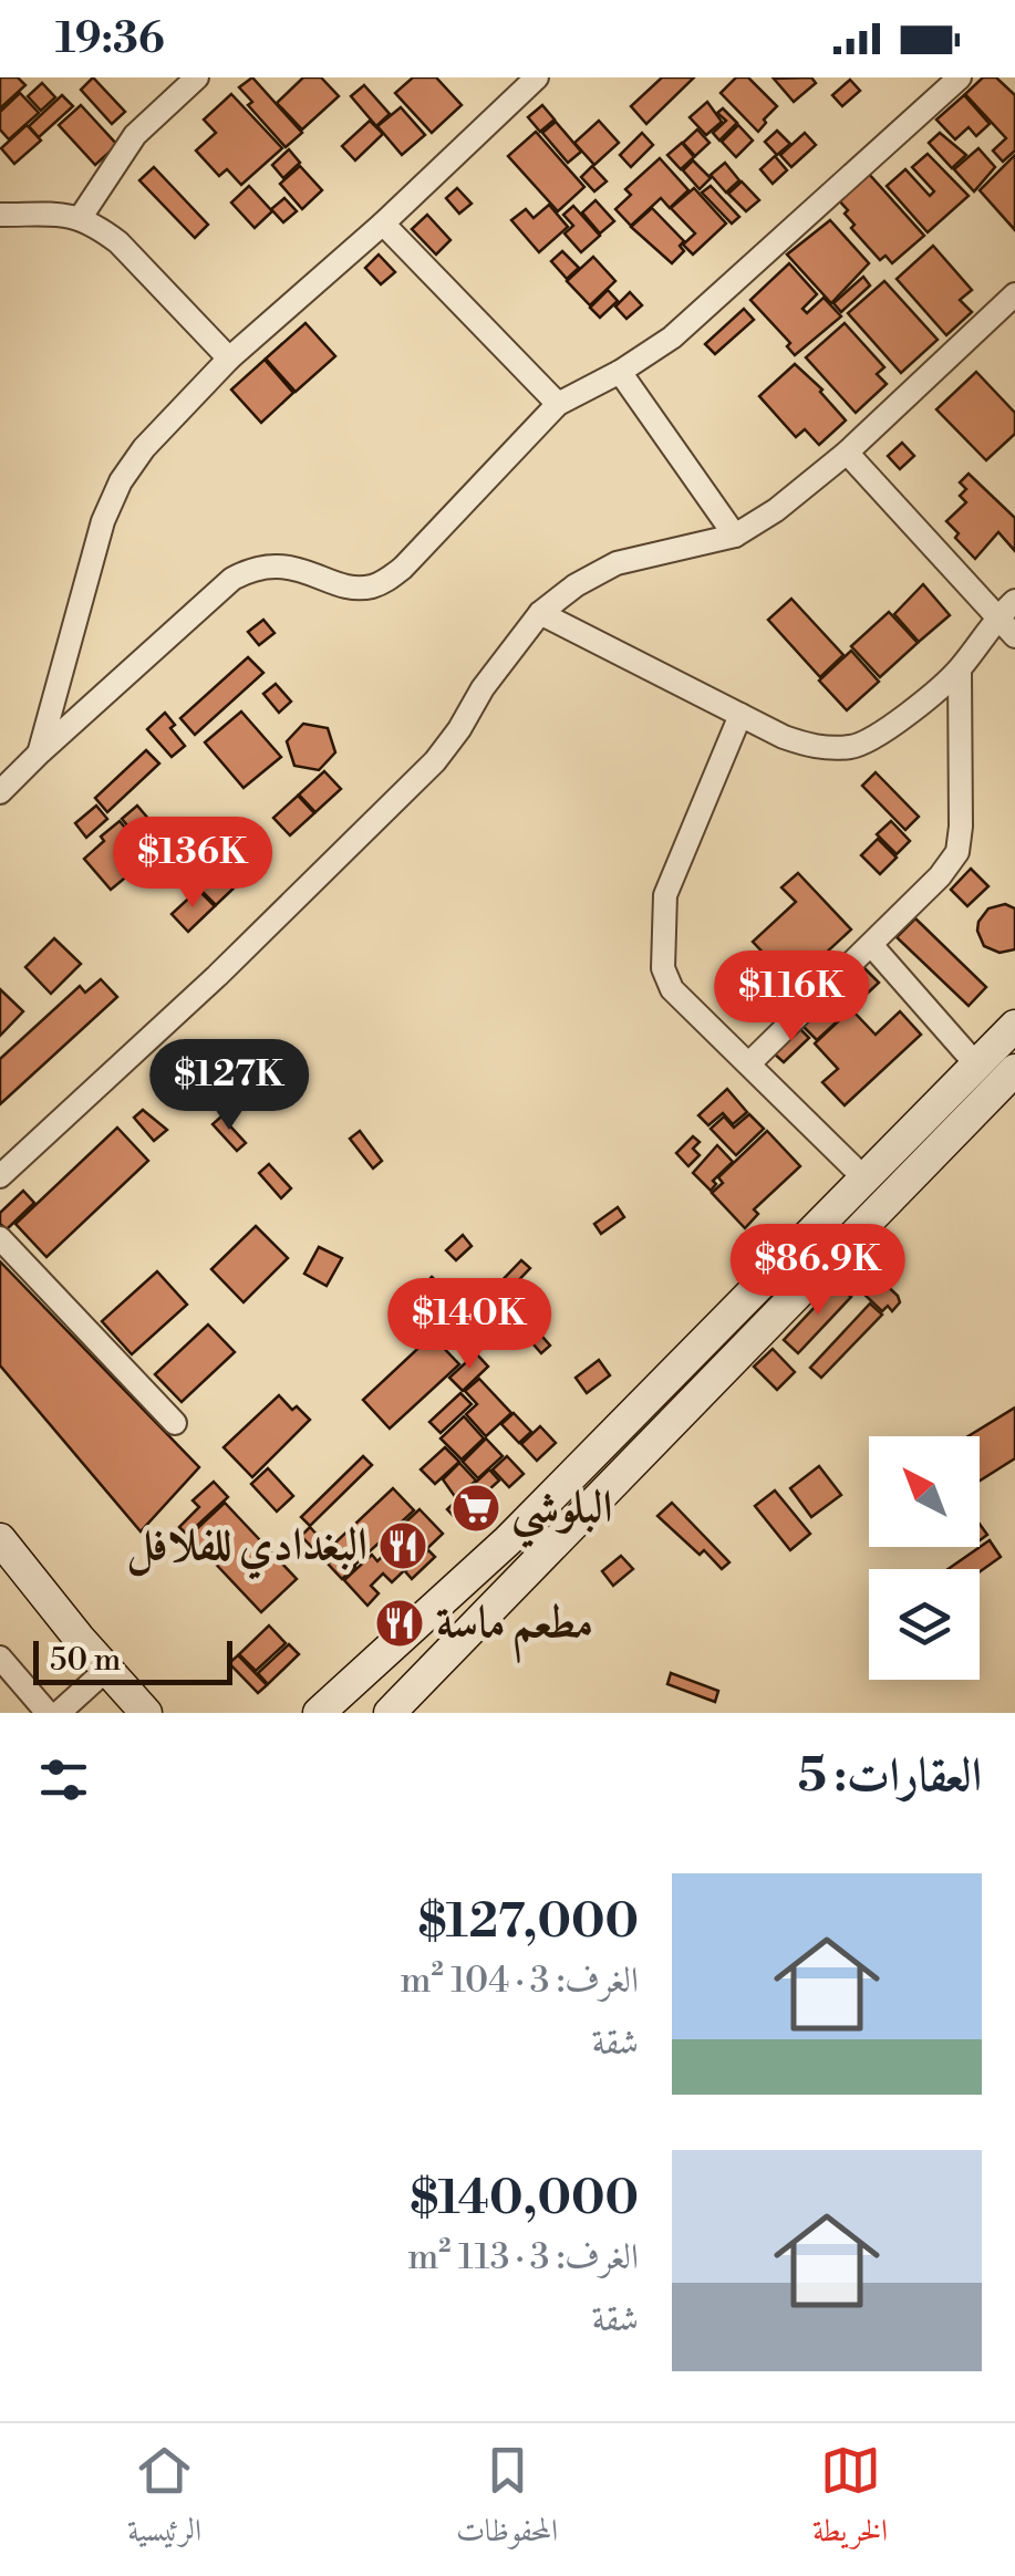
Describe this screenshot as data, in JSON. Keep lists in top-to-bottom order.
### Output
{
  "places": {
    "supermarket": ["البلوشي"],
    "restaurant": ["البغدادي للفلافل", "مطعم ماسة"]
  },
  "scale_bar": "50 m",
  "north": "top left",
  "page": {
    "status": "19:36",
    "price": [
      "$136K",
      "$116K",
      "$127K",
      "$86.9K",
      "$140K"
    ],
    "scale": "50 m",
    "heading": "العقارات: 5",
    "list": [
      {
        "name": "$127,000",
        "note": "الغرف: 3 · 104 m² · شقة"
      },
      {
        "name": "$140,000",
        "note": "الغرف: 3 · 113 m² · شقة"
      }
    ],
    "tabs": ["الخريطة", "المحفوظات", "الرئيسية"]
  }
}
